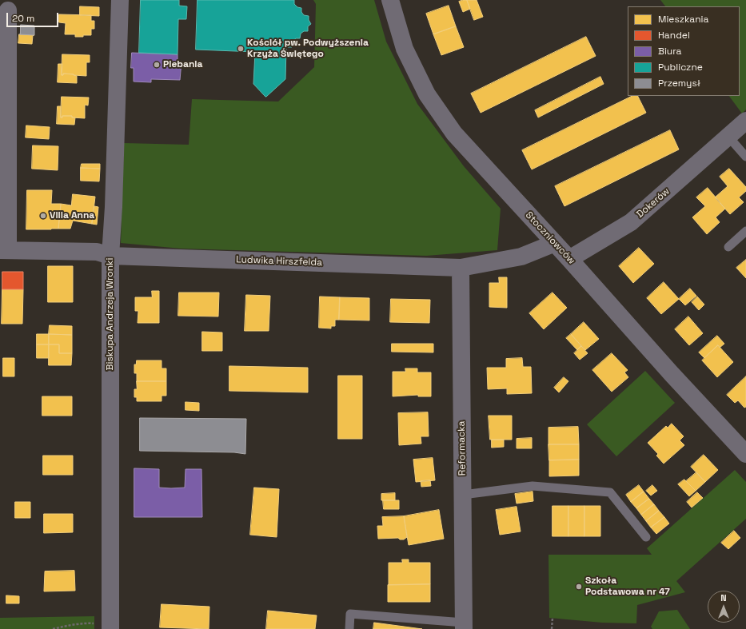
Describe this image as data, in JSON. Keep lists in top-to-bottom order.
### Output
{
  "streets": {
    "street": [
      "Dokerów",
      "Stoczniowców",
      "Ludwika Hirszfelda",
      "Biskupa Andrzeja Wronki",
      "Reformacka"
    ]
  },
  "crossings": [
    ["Dokerów", "Stoczniowców"],
    ["Stoczniowców", "Ludwika Hirszfelda"],
    ["Ludwika Hirszfelda", "Biskupa Andrzeja Wronki"],
    ["Ludwika Hirszfelda", "Reformacka"]
  ],
  "places": [
    "Kościół pw. Podwyższenia Krzyża Świętego",
    "Plebania",
    "Villa Anna",
    "Szkoła Podstawowa nr 47"
  ],
  "legend": [
    "Mieszkania",
    "Handel",
    "Biura",
    "Publiczne",
    "Przemysł"
  ],
  "scale_bar": "20 m",
  "north": "top"
}
